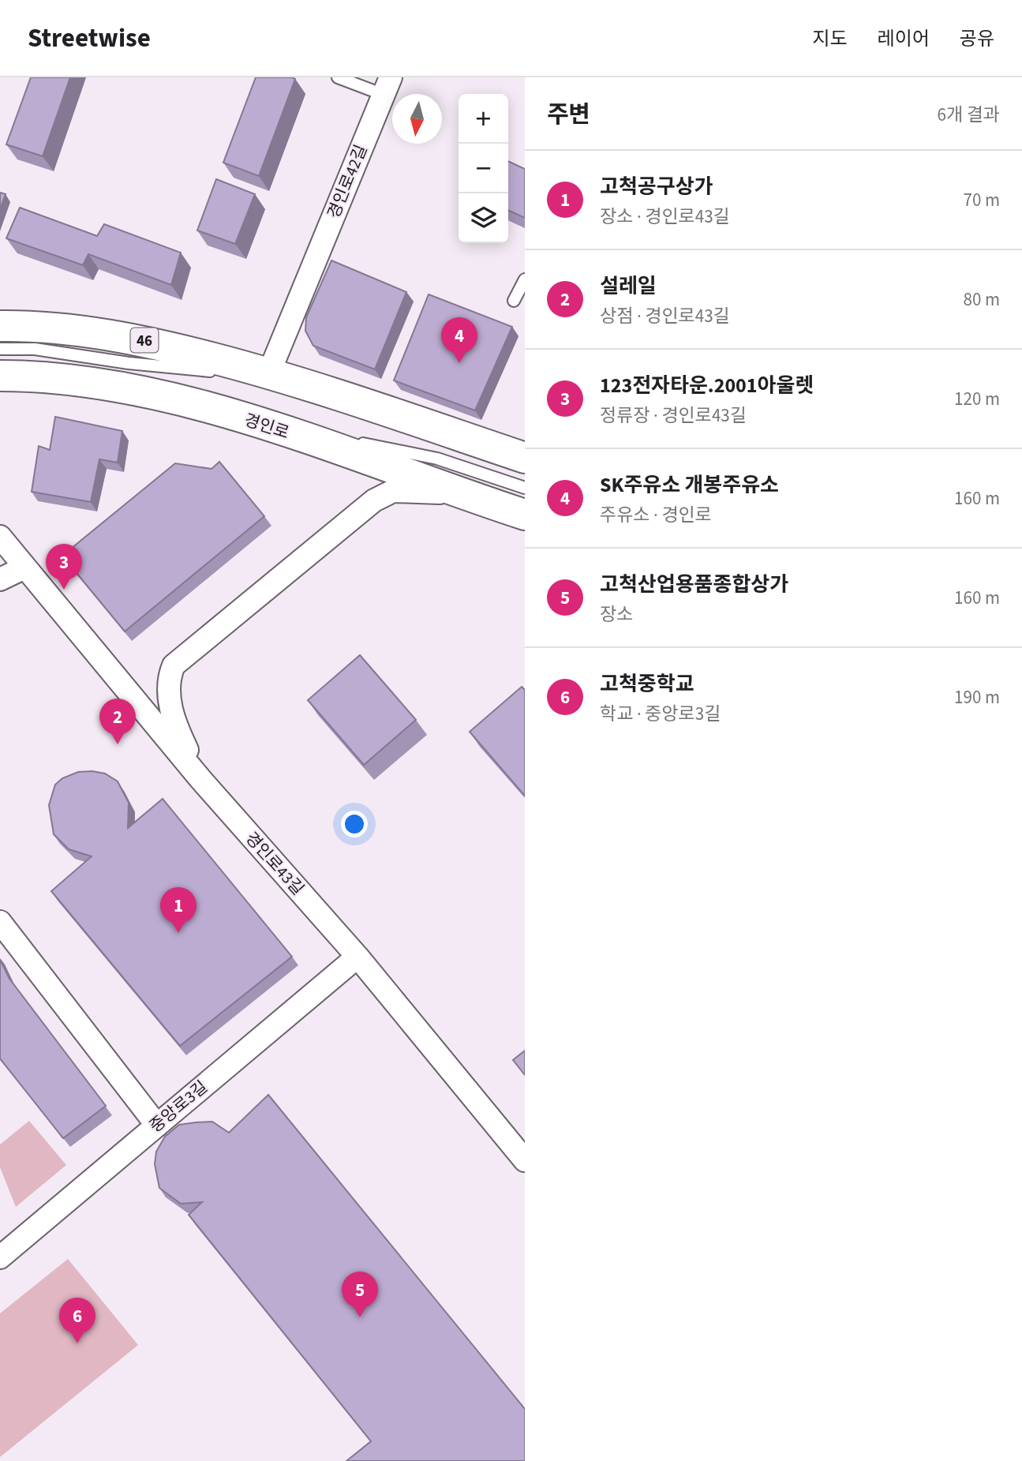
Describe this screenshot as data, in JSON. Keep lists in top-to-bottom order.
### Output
{
  "streets": {
    "main road": ["46", "경인로"],
    "street": ["경인로42길", "경인로43길", "중앙로3길"]
  },
  "crossings": [
    ["경인로42길", "46"],
    ["경인로43길", "중앙로3길"]
  ],
  "north": "bottom",
  "page": {
    "header": "Streetwise",
    "nav": ["지도", "레이어", "공유"],
    "heading": ["주변", "6개 결과"],
    "map_buttons": ["+", "−"],
    "list": [
      {
        "mark": "1",
        "name": "고척공구상가",
        "note": "장소 · 경인로43길",
        "value": "70 m"
      },
      {
        "mark": "2",
        "name": "설레일",
        "note": "상점 · 경인로43길",
        "value": "80 m"
      },
      {
        "mark": "3",
        "name": "123전자타운.2001아울렛",
        "note": "정류장 · 경인로43길",
        "value": "120 m"
      },
      {
        "mark": "4",
        "name": "SK주유소 개봉주유소",
        "note": "주유소 · 경인로",
        "value": "160 m"
      },
      {
        "mark": "5",
        "name": "고척산업용품종합상가",
        "note": "장소",
        "value": "160 m"
      },
      {
        "mark": "6",
        "name": "고척중학교",
        "note": "학교 · 중앙로3길",
        "value": "190 m"
      }
    ],
    "pins": [
      "4",
      "3",
      "2",
      "1",
      "5",
      "6"
    ]
  }
}
